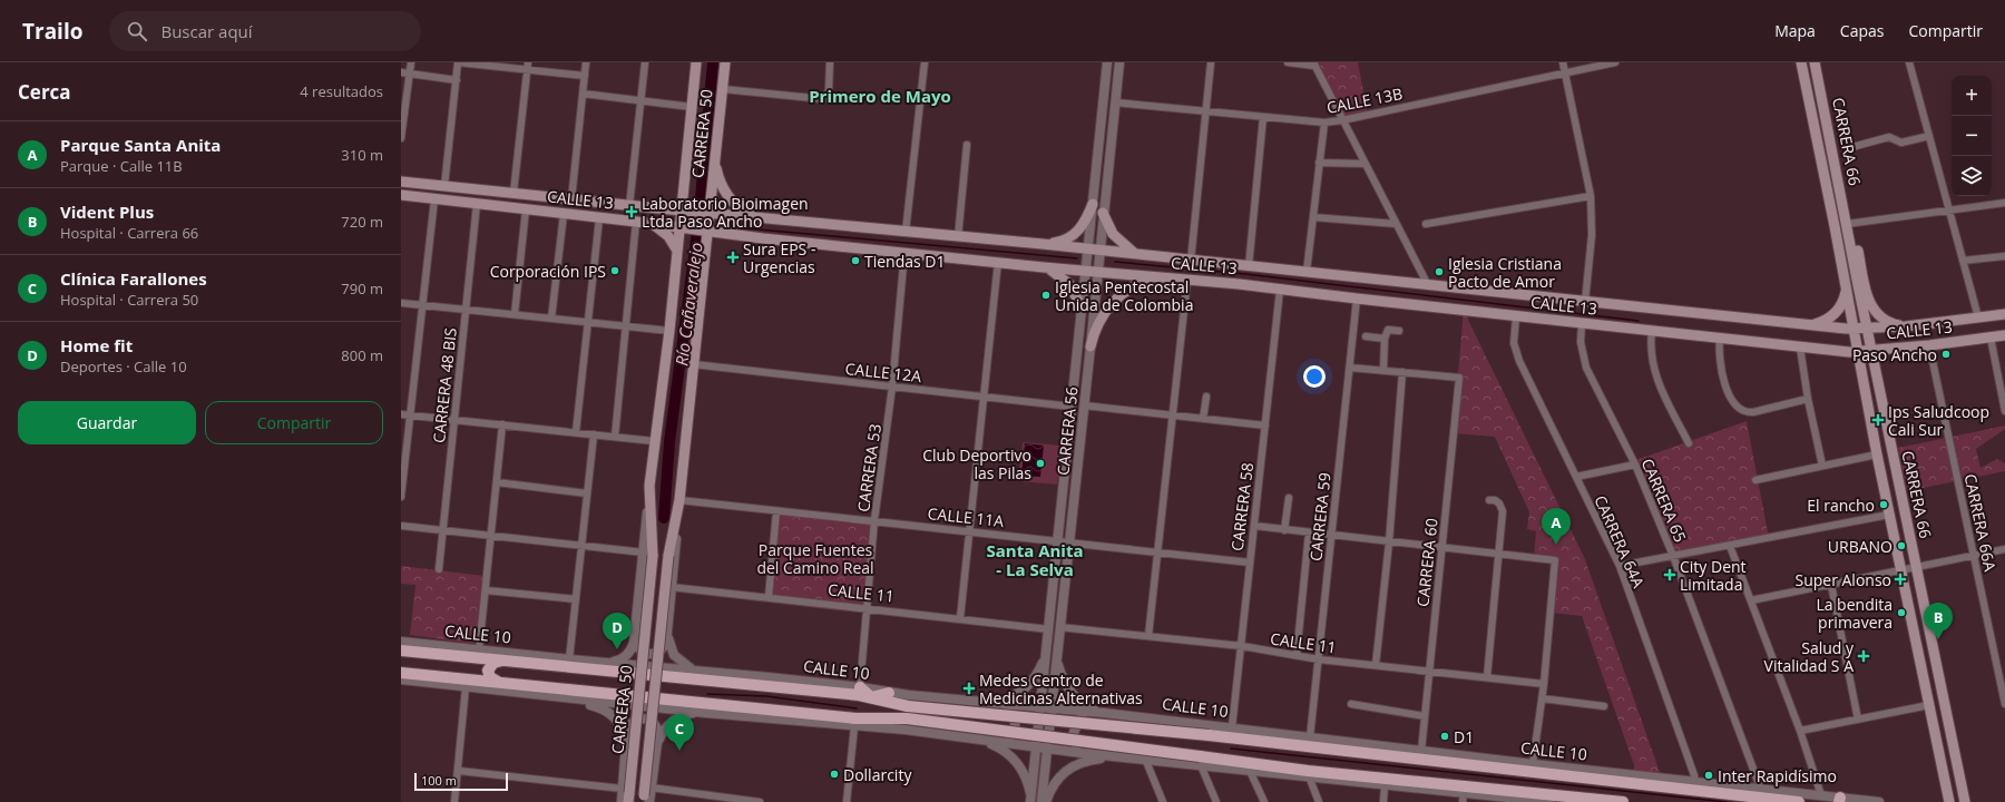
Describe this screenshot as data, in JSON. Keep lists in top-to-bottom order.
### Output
{
  "streets": {
    "main road": [
      "CARRERA 50",
      "CARRERA 66",
      "CALLE 13",
      "CALLE 10"
    ],
    "street": [
      "CALLE 13B",
      "CALLE 12A",
      "CARRERA 48 BIS",
      "CARRERA 56",
      "CARRERA 53",
      "CARRERA 65",
      "CARRERA 58",
      "CALLE 11A",
      "CARRERA 59",
      "CARRERA 66A",
      "CARRERA 64A",
      "CARRERA 60",
      "CALLE 11"
    ]
  },
  "crossings": [
    ["CALLE 13B", "CARRERA 56"],
    ["CARRERA 50", "CALLE 13"],
    ["CARRERA 50", "CALLE 12A"],
    ["CARRERA 50", "CALLE 11A"],
    ["CARRERA 50", "CALLE 11"],
    ["CARRERA 50", "CALLE 10"],
    ["CARRERA 66", "CALLE 13"],
    ["CALLE 13", "CARRERA 48 BIS"],
    ["CALLE 13", "CARRERA 56"],
    ["CALLE 13", "CARRERA 53"],
    ["CALLE 13", "CARRERA 65"],
    ["CALLE 13", "CARRERA 58"],
    ["CALLE 13", "CARRERA 59"],
    ["CALLE 13", "CARRERA 66A"],
    ["CALLE 13", "CARRERA 64A"],
    ["CALLE 12A", "CARRERA 56"],
    ["CALLE 12A", "CARRERA 53"],
    ["CARRERA 56", "CALLE 11A"],
    ["CARRERA 56", "CALLE 11"],
    ["CARRERA 56", "CALLE 10"],
    ["CARRERA 53", "CALLE 11A"],
    ["CARRERA 53", "CALLE 11"],
    ["CARRERA 53", "CALLE 10"],
    ["CARRERA 65", "CALLE 10"],
    ["CARRERA 58", "CALLE 11A"],
    ["CARRERA 58", "CALLE 11"],
    ["CARRERA 58", "CALLE 10"],
    ["CARRERA 59", "CALLE 11"],
    ["CARRERA 59", "CALLE 10"],
    ["CARRERA 64A", "CALLE 10"],
    ["CARRERA 60", "CALLE 11"],
    ["CARRERA 60", "CALLE 10"]
  ],
  "districts": ["Primero de Mayo", "Santa Anita - La Selva"],
  "water": ["Río Cañaveralejo"],
  "parks": ["Parque Fuentes del Camino Real"],
  "places": {
    "health": [
      "Laboratorio Bioimagen Ltda Paso Ancho",
      "Sura EPS - Urgencias",
      "Ips Saludcoop Cali Sur",
      "City Dent Limitada",
      "Super Alonso",
      "Salud y Vitalidad S A",
      "Medes Centro de Medicinas Alternativas"
    ],
    "other": [
      "Tiendas D1",
      "Corporación IPS",
      "Iglesia Cristiana Pacto de Amor",
      "Iglesia Pentecostal Unida de Colombia",
      "Paso Ancho",
      "Club Deportivo las Pilas",
      "El rancho",
      "URBANO",
      "La bendita primavera",
      "D1",
      "Dollarcity",
      "Inter Rapidísimo"
    ]
  },
  "scale_bar": "100 m",
  "page": {
    "header": "Trailo",
    "search": "Buscar aquí",
    "nav": ["Mapa", "Capas", "Compartir"],
    "heading": ["Cerca", "4 resultados"],
    "map_buttons": ["+", "−"],
    "list": [
      {
        "mark": "A",
        "name": "Parque Santa Anita",
        "note": "Parque · Calle 11B",
        "value": "310 m"
      },
      {
        "mark": "B",
        "name": "Vident Plus",
        "note": "Hospital · Carrera 66",
        "value": "720 m"
      },
      {
        "mark": "C",
        "name": "Clínica Farallones",
        "note": "Hospital · Carrera 50",
        "value": "790 m"
      },
      {
        "mark": "D",
        "name": "Home fit",
        "note": "Deportes · Calle 10",
        "value": "800 m"
      }
    ],
    "buttons": ["Guardar", "Compartir"],
    "pins": [
      "A",
      "B",
      "D",
      "C"
    ],
    "scale": "100 m"
  }
}
